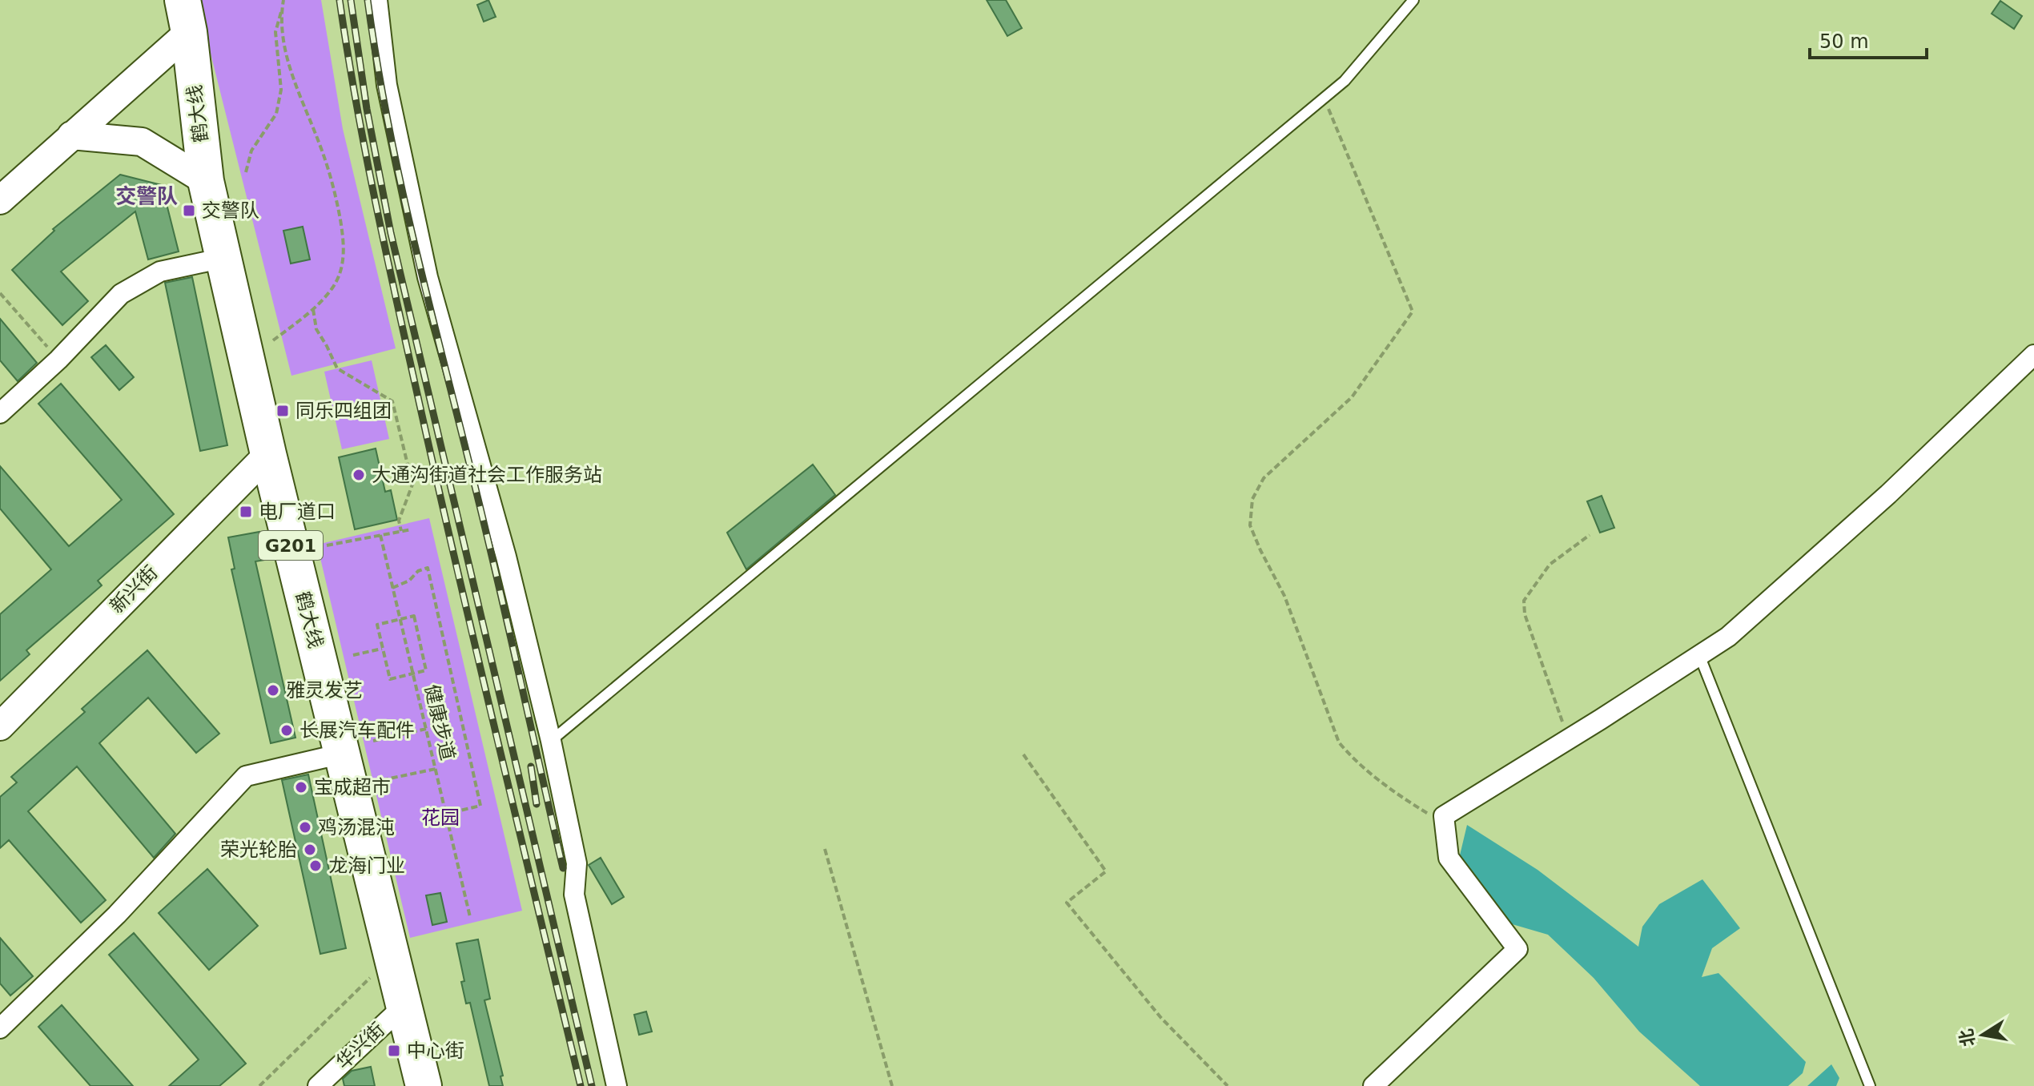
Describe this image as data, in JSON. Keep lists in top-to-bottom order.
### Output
{
  "streets": {
    "highway": ["鹤大线", "G201"],
    "street": ["新兴街", "华兴街"],
    "path": ["健康步道"]
  },
  "crossings": [
    ["鹤大线", "新兴街"],
    ["鹤大线", "华兴街"]
  ],
  "districts": ["交警队"],
  "parks": ["花园"],
  "places": {
    "transit": [
      "交警队",
      "同乐四组团",
      "电厂道口",
      "中心街"
    ],
    "other": [
      "大通沟街道社会工作服务站",
      "雅灵发艺",
      "长展汽车配件",
      "宝成超市",
      "鸡汤混沌",
      "荣光轮胎",
      "龙海门业"
    ]
  },
  "scale_bar": "50 m",
  "north": "left"
}
